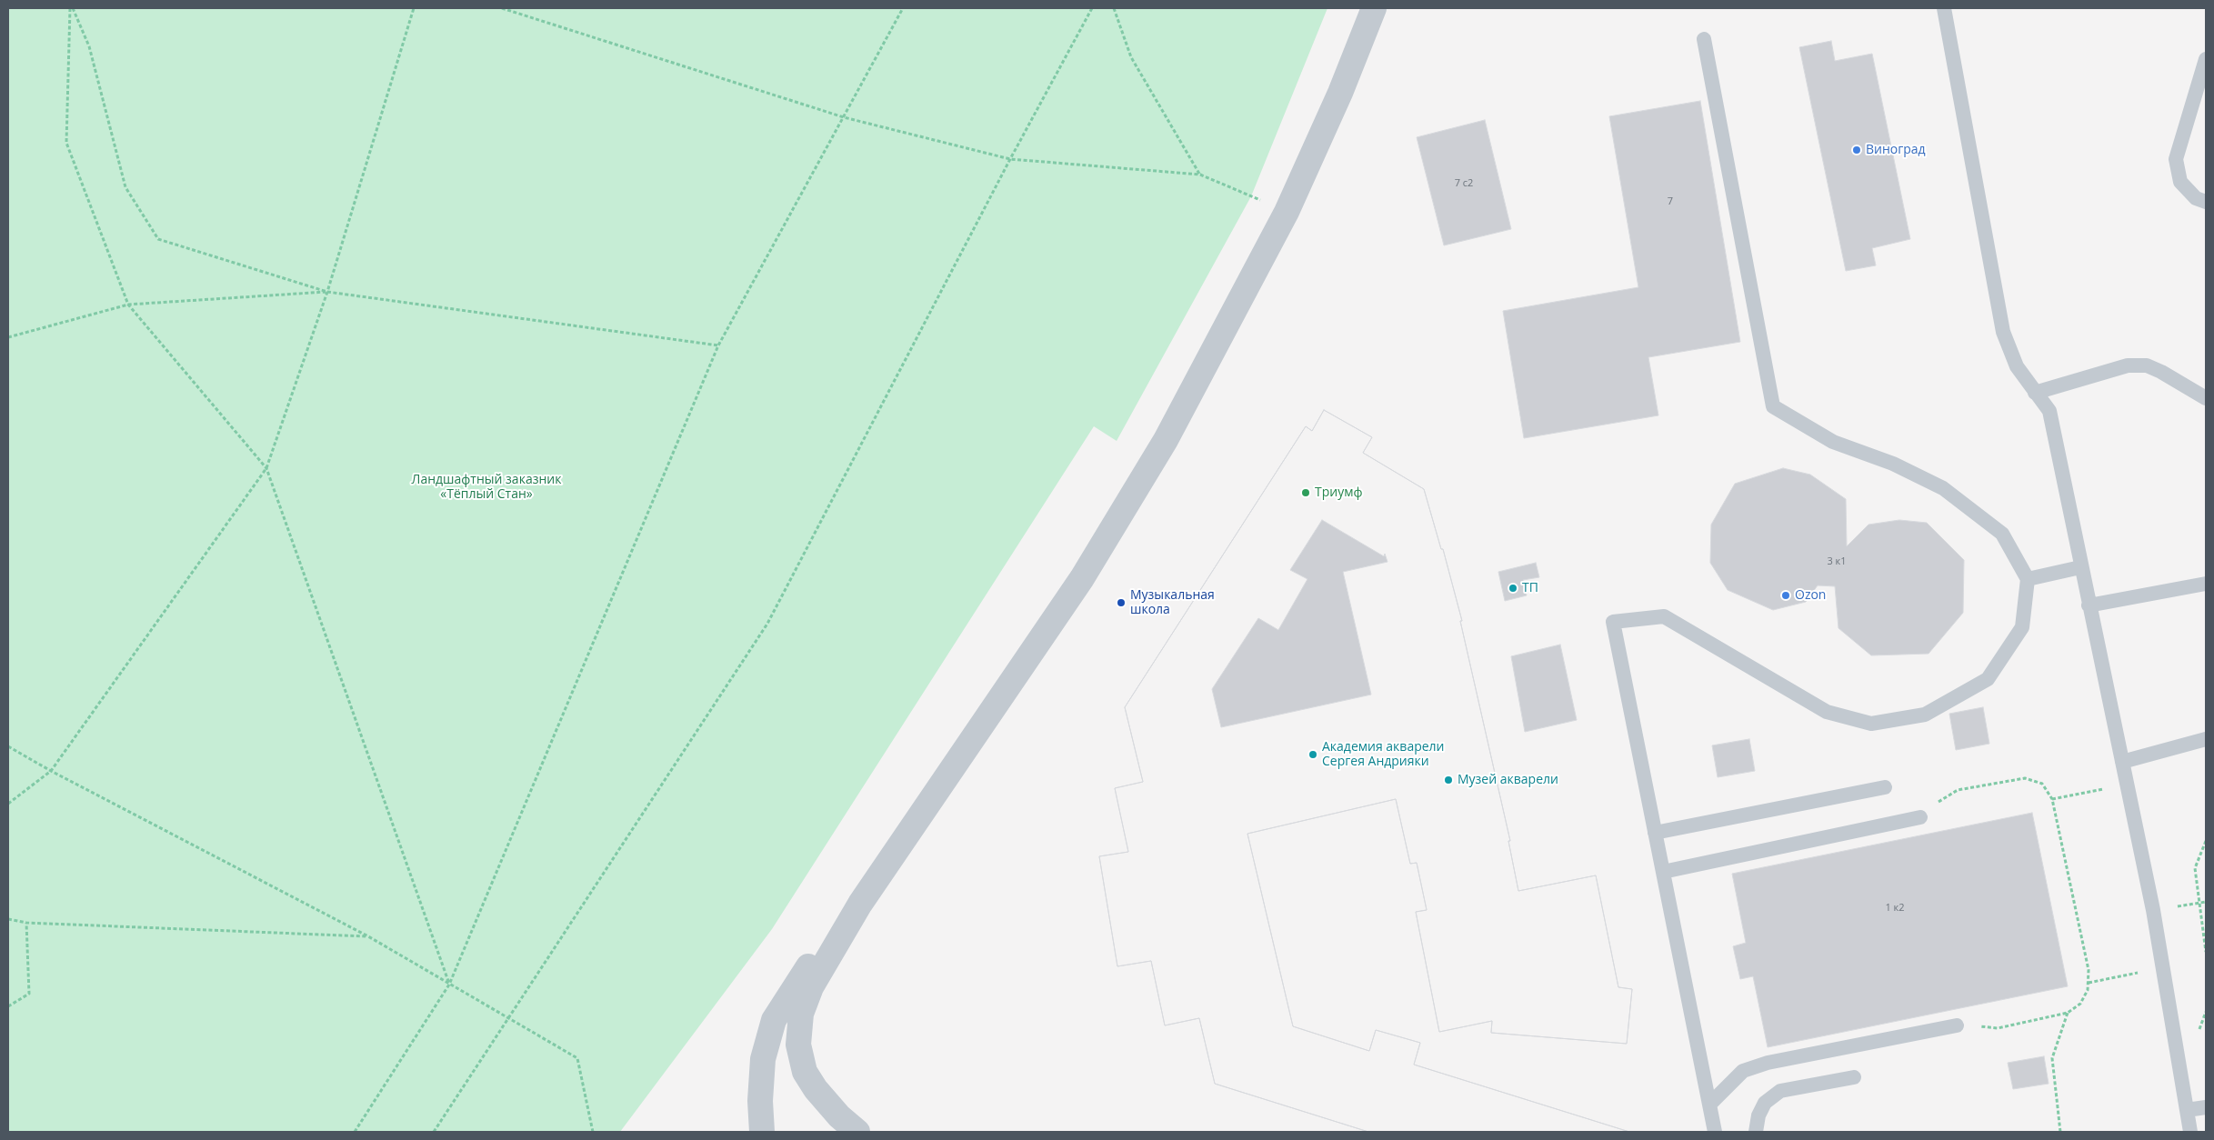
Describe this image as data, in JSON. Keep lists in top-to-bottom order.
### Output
{
  "parks": ["Ландшафтный заказник «Тёплый Стан»"],
  "places": [
    "Виноград",
    "Триумф",
    "ТП",
    "Ozon",
    "Музыкальная школа",
    "Академия акварели Сергея Андрияки",
    "Музей акварели"
  ],
  "house_numbers": [
    "7 с2",
    "7",
    "3 к1",
    "1 к2"
  ]
}
